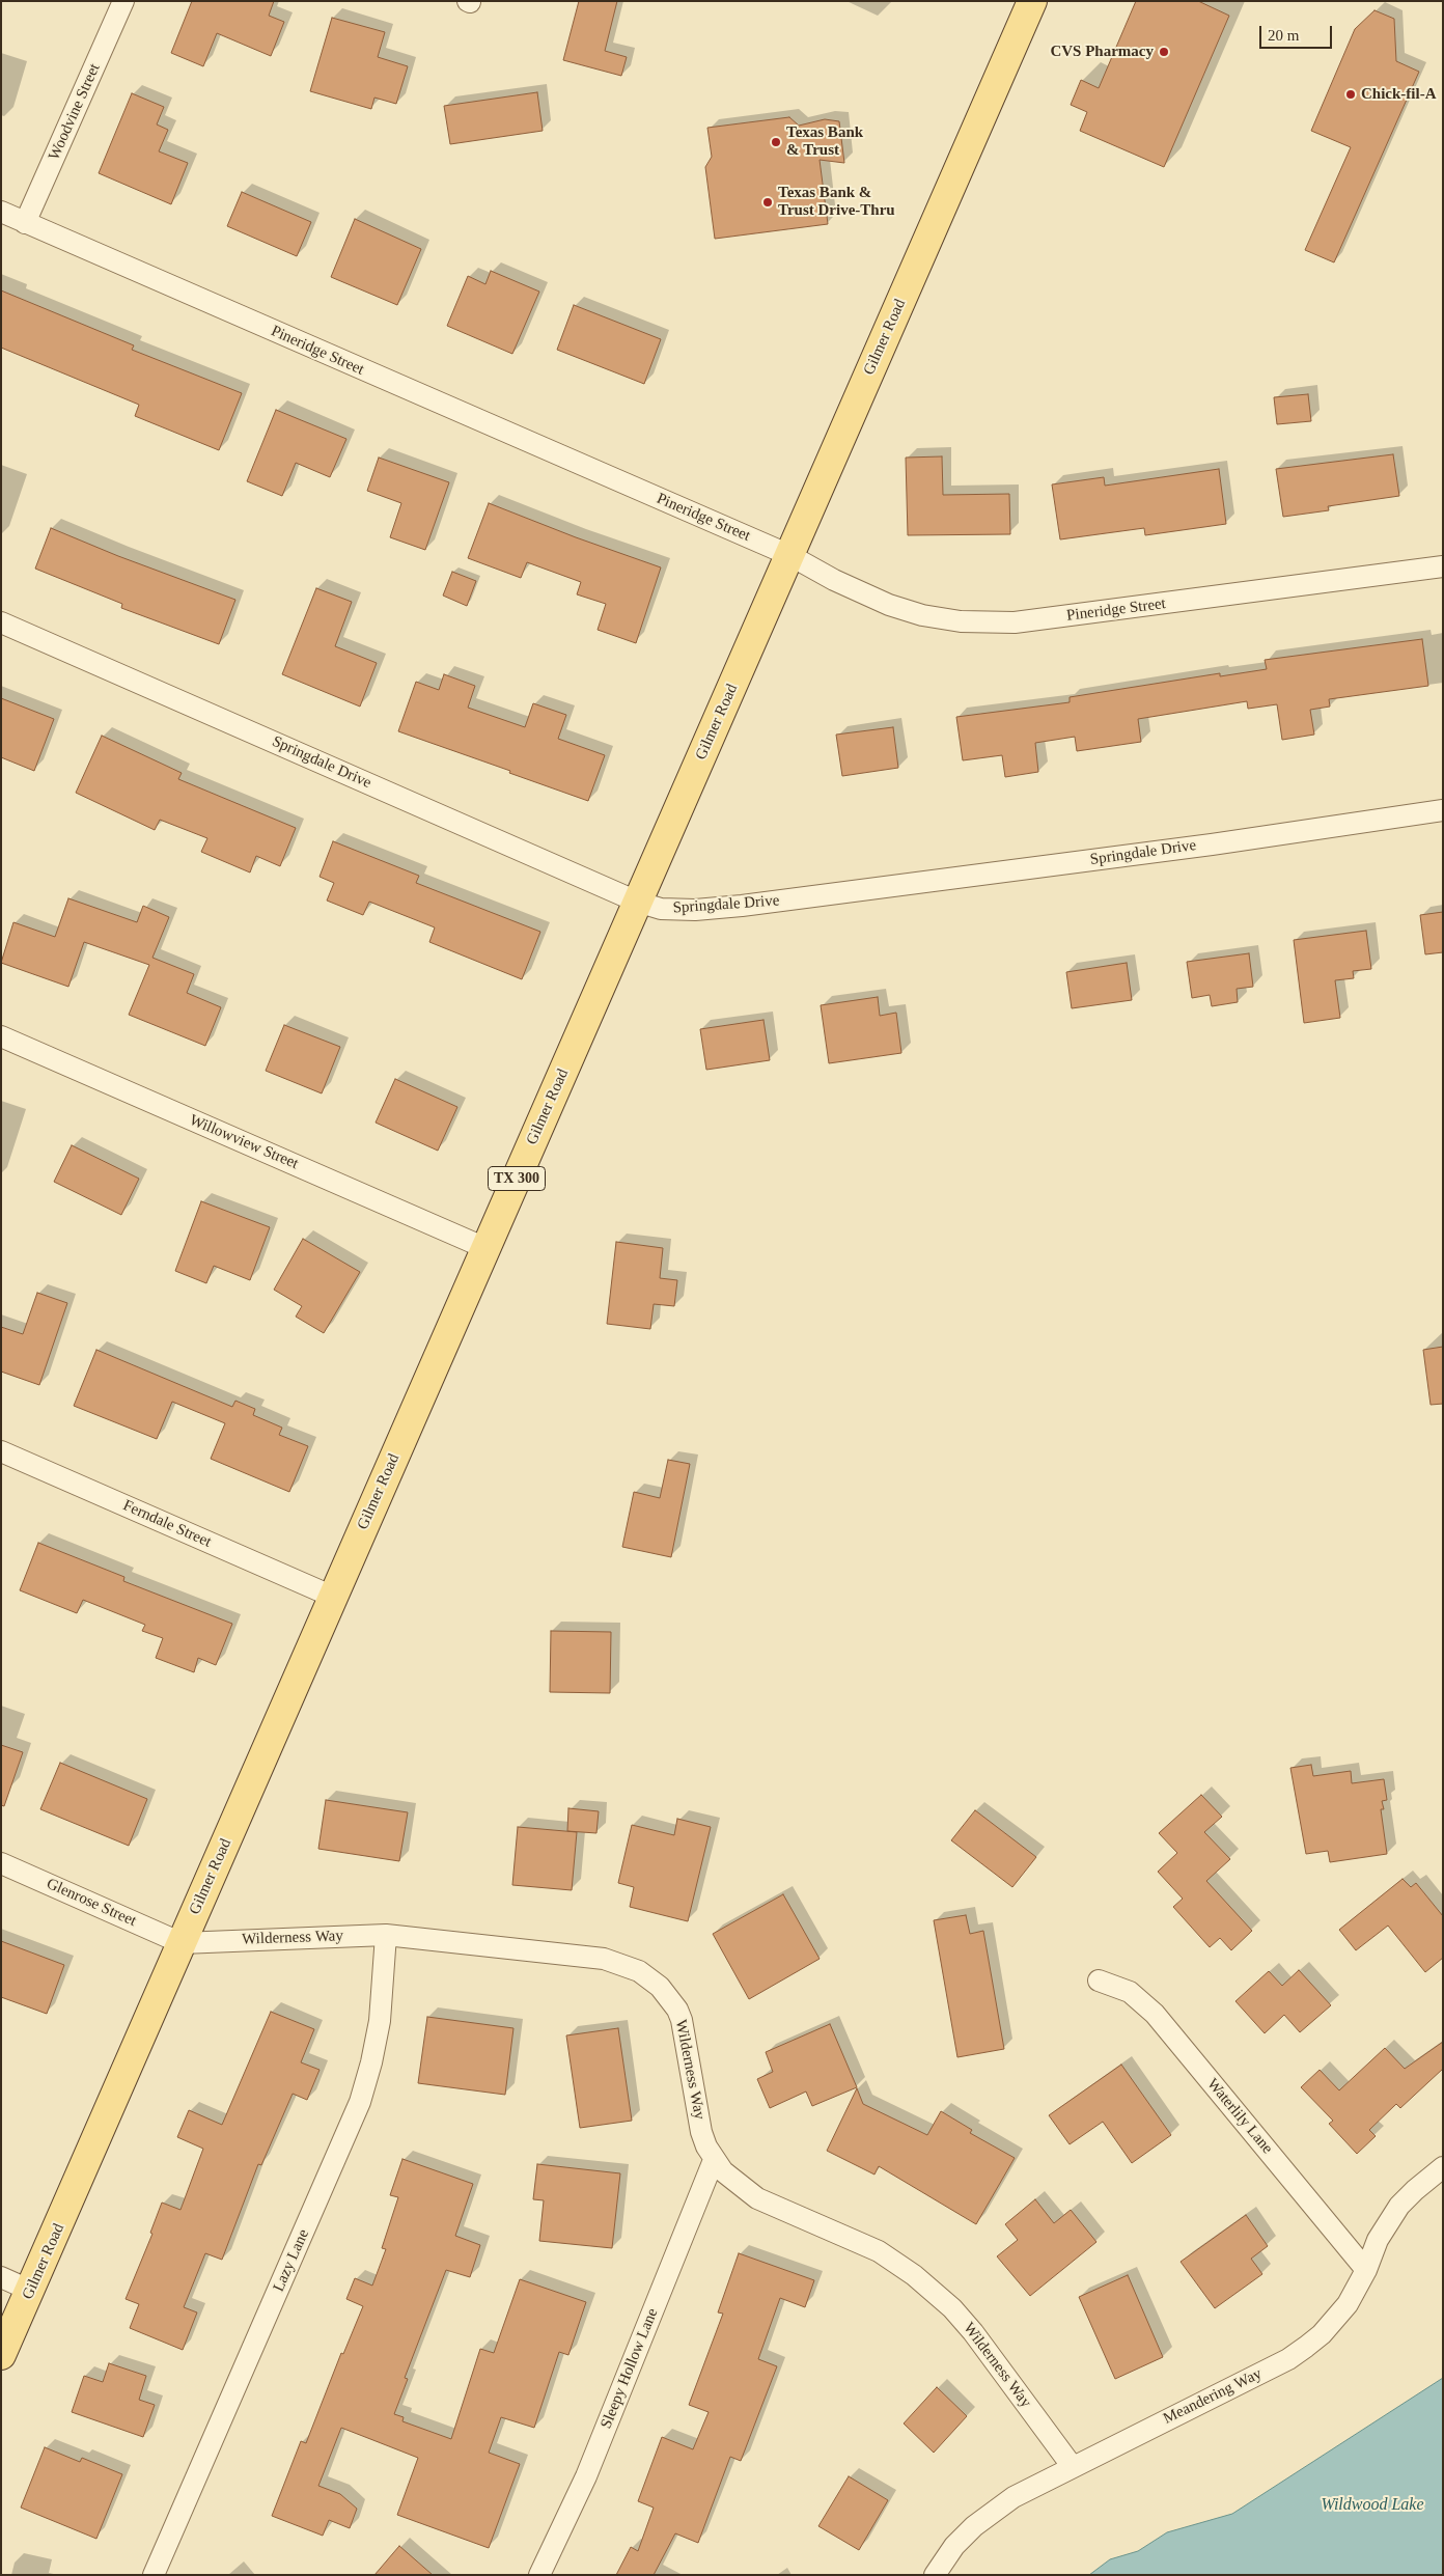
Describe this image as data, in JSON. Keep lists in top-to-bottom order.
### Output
{
  "streets": {
    "main road": ["Gilmer Road", "TX 300"],
    "street": [
      "Woodvine Street",
      "Pineridge Street",
      "Springdale Drive",
      "Willowview Street",
      "Ferndale Street",
      "Glenrose Street",
      "Wilderness Way",
      "Waterlily Lane",
      "Lazy Lane",
      "Sleepy Hollow Lane",
      "Meandering Way"
    ]
  },
  "crossings": [
    ["Woodvine Street", "Pineridge Street"],
    ["Gilmer Road", "Pineridge Street"],
    ["Gilmer Road", "Springdale Drive"],
    ["Gilmer Road", "Willowview Street"],
    ["Gilmer Road", "Ferndale Street"],
    ["Gilmer Road", "Glenrose Street"],
    ["Gilmer Road", "Wilderness Way"],
    ["Glenrose Street", "Wilderness Way"],
    ["Wilderness Way", "Lazy Lane"],
    ["Wilderness Way", "Sleepy Hollow Lane"],
    ["Wilderness Way", "Meandering Way"],
    ["Waterlily Lane", "Meandering Way"]
  ],
  "water": ["Wildwood Lake"],
  "places": [
    "CVS Pharmacy",
    "Chick-fil-A",
    "Texas Bank & Trust",
    "Texas Bank & Trust Drive-Thru"
  ],
  "scale_bar": "20 m"
}
